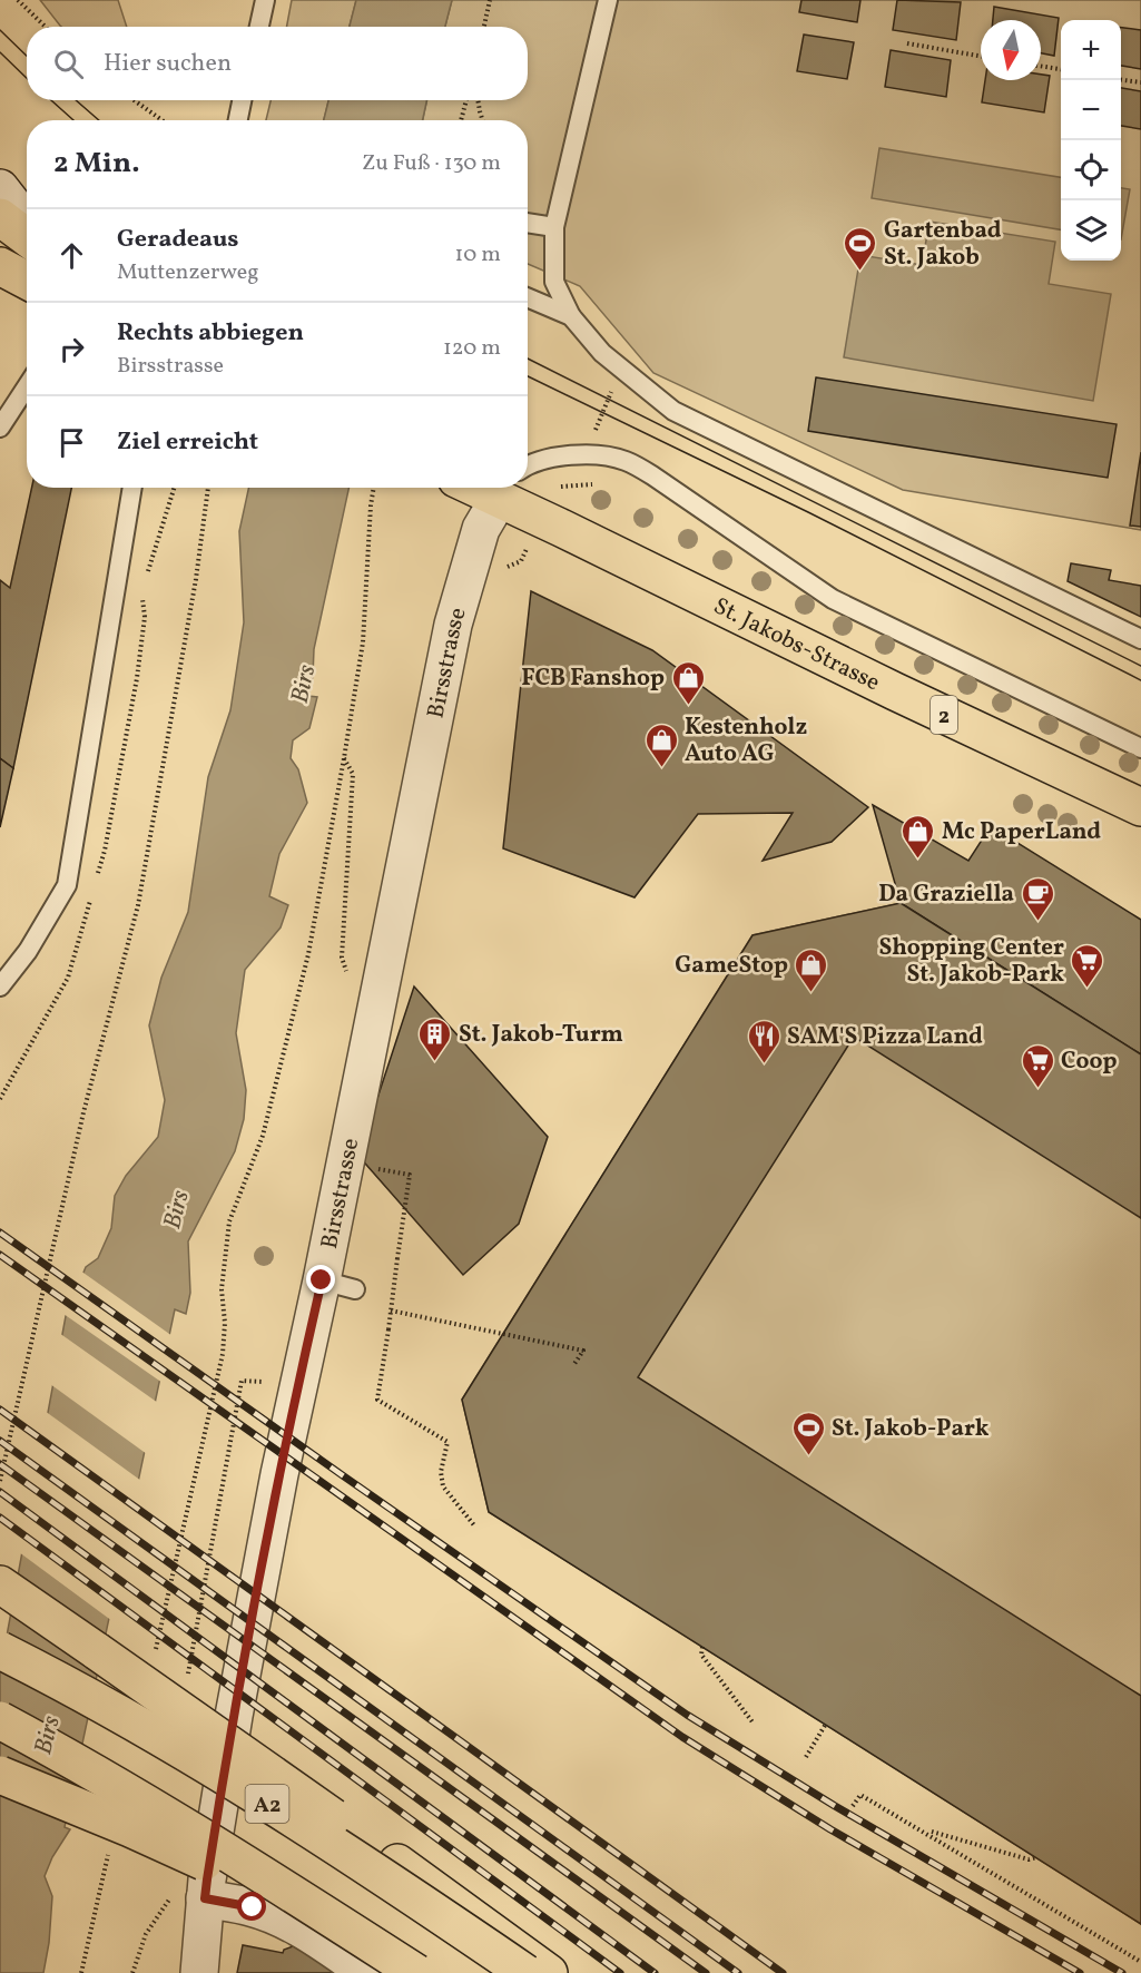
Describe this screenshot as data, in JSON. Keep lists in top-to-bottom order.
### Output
{
  "streets": {
    "main road": ["St. Jakobs-Strasse", "2", "A2"],
    "street": ["Birsstrasse"]
  },
  "water": ["Birs"],
  "places": {
    "sports": ["Gartenbad St. Jakob", "St. Jakob-Park"],
    "shop": [
      "FCB Fanshop",
      "Kestenholz Auto AG",
      "Mc PaperLand",
      "GameStop"
    ],
    "cafe": ["Da Graziella"],
    "supermarket": ["Shopping Center St. Jakob-Park", "Coop"],
    "building": ["St. Jakob-Turm"],
    "restaurant": ["SAM'S Pizza Land"]
  },
  "north": "bottom",
  "page": {
    "map_buttons": ["+", "−"],
    "search": "Hier suchen",
    "heading": ["2 Min.", "Zu Fuß · 130 m"],
    "list": [
      ["Geradeaus", "Muttenzerweg", "10 m"],
      ["Rechts abbiegen", "Birsstrasse", "120 m"],
      "Ziel erreicht"
    ]
  }
}
